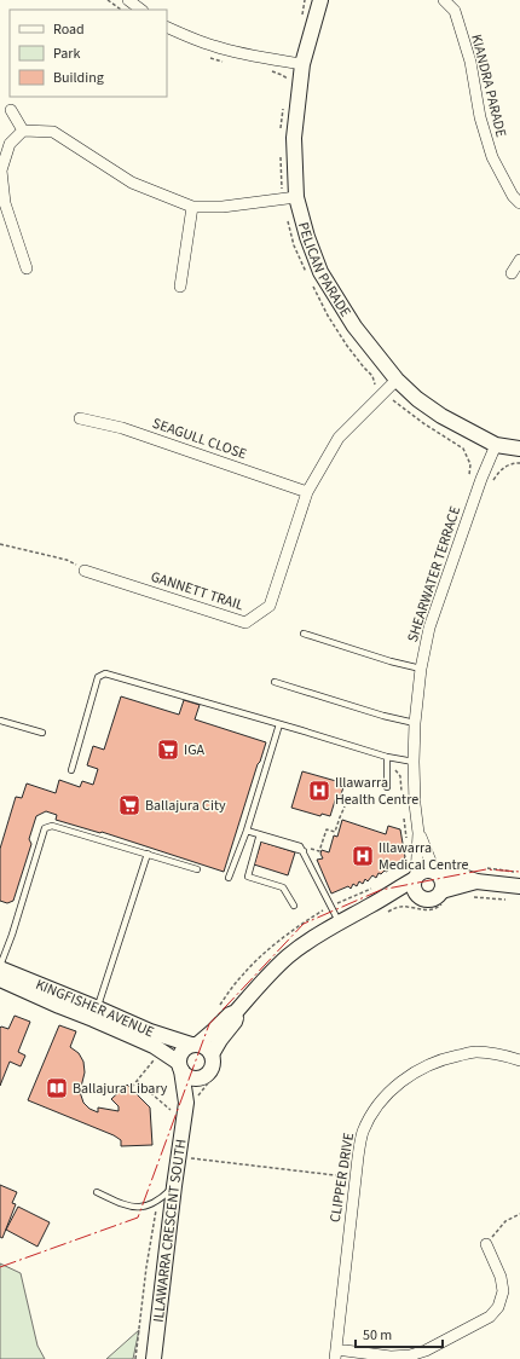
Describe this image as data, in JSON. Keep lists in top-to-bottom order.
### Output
{
  "streets": {
    "street": [
      "KIANDRA PARADE",
      "PELICAN PARADE",
      "SEAGULL CLOSE",
      "SHEARWATER TERRACE",
      "GANNETT TRAIL",
      "KINGFISHER AVENUE",
      "CLIPPER DRIVE",
      "ILLAWARRA CRESCENT SOUTH"
    ]
  },
  "crossings": [
    ["PELICAN PARADE", "SHEARWATER TERRACE"],
    ["PELICAN PARADE", "GANNETT TRAIL"],
    ["SEAGULL CLOSE", "GANNETT TRAIL"],
    ["KINGFISHER AVENUE", "ILLAWARRA CRESCENT SOUTH"]
  ],
  "places": {
    "supermarket": ["IGA", "Ballajura City"],
    "hospital": ["Illawarra Health Centre", "Illawarra Medical Centre"],
    "library": ["Ballajura Libary"]
  },
  "legend": ["Road", "Park", "Building"],
  "scale_bar": "50 m"
}
